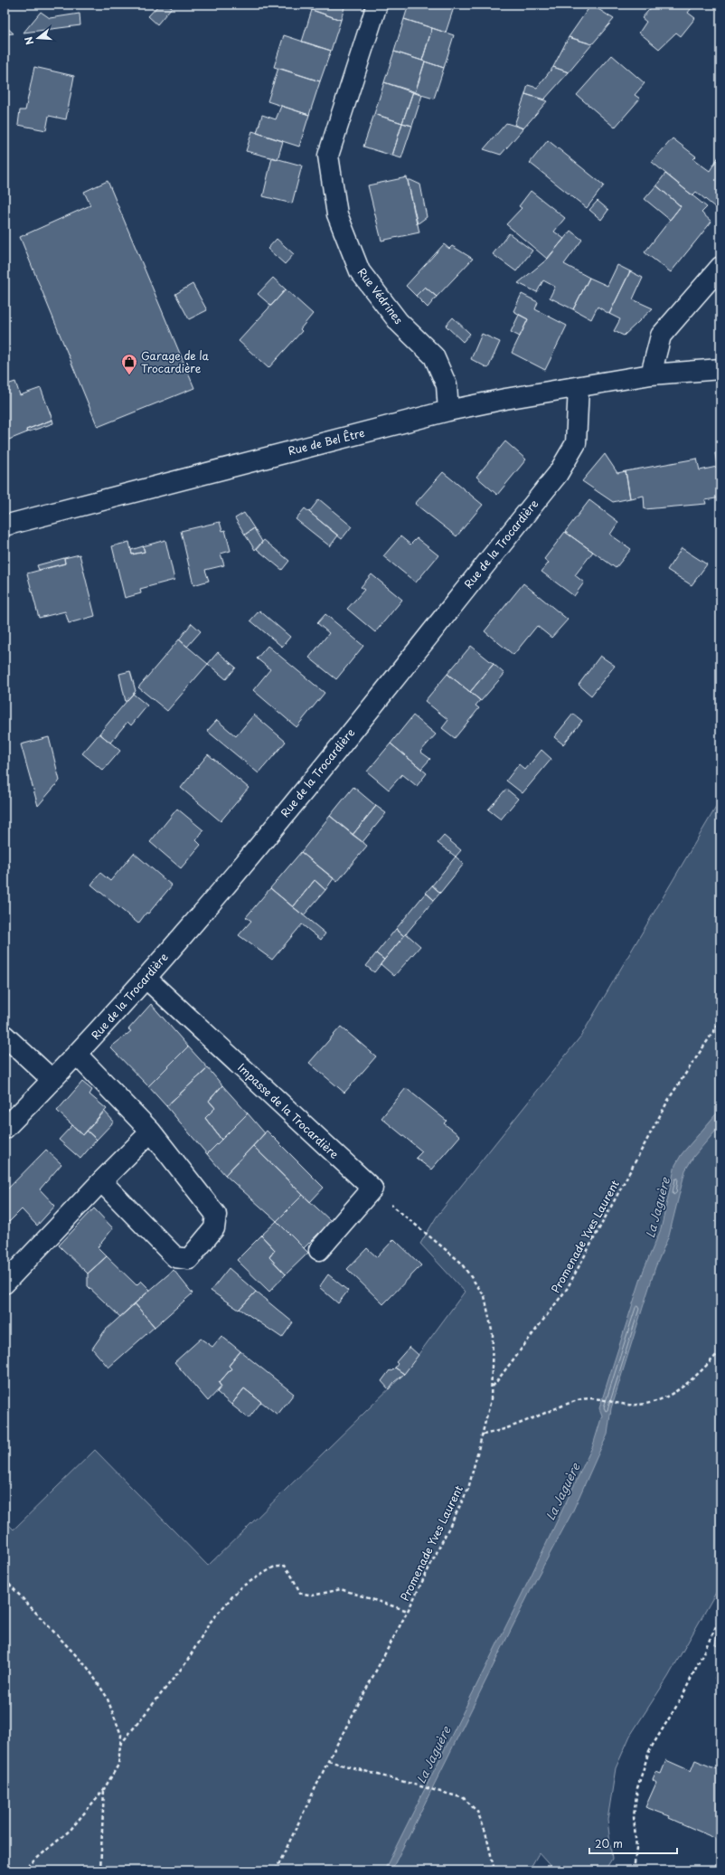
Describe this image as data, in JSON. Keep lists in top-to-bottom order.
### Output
{
  "streets": {
    "street": [
      "Rue Védrines",
      "Rue de Bel Être",
      "Rue de la Trocardière",
      "Impasse de la Trocardière"
    ],
    "path": ["Promenade Yves Laurent"]
  },
  "crossings": [
    ["Rue Védrines", "Rue de Bel Être"],
    ["Rue de Bel Être", "Rue de la Trocardière"],
    ["Rue de la Trocardière", "Impasse de la Trocardière"]
  ],
  "water": ["La Jaguère"],
  "places": {
    "shop": ["Garage de la Trocardière"]
  },
  "scale_bar": "20 m",
  "north": "left"
}
